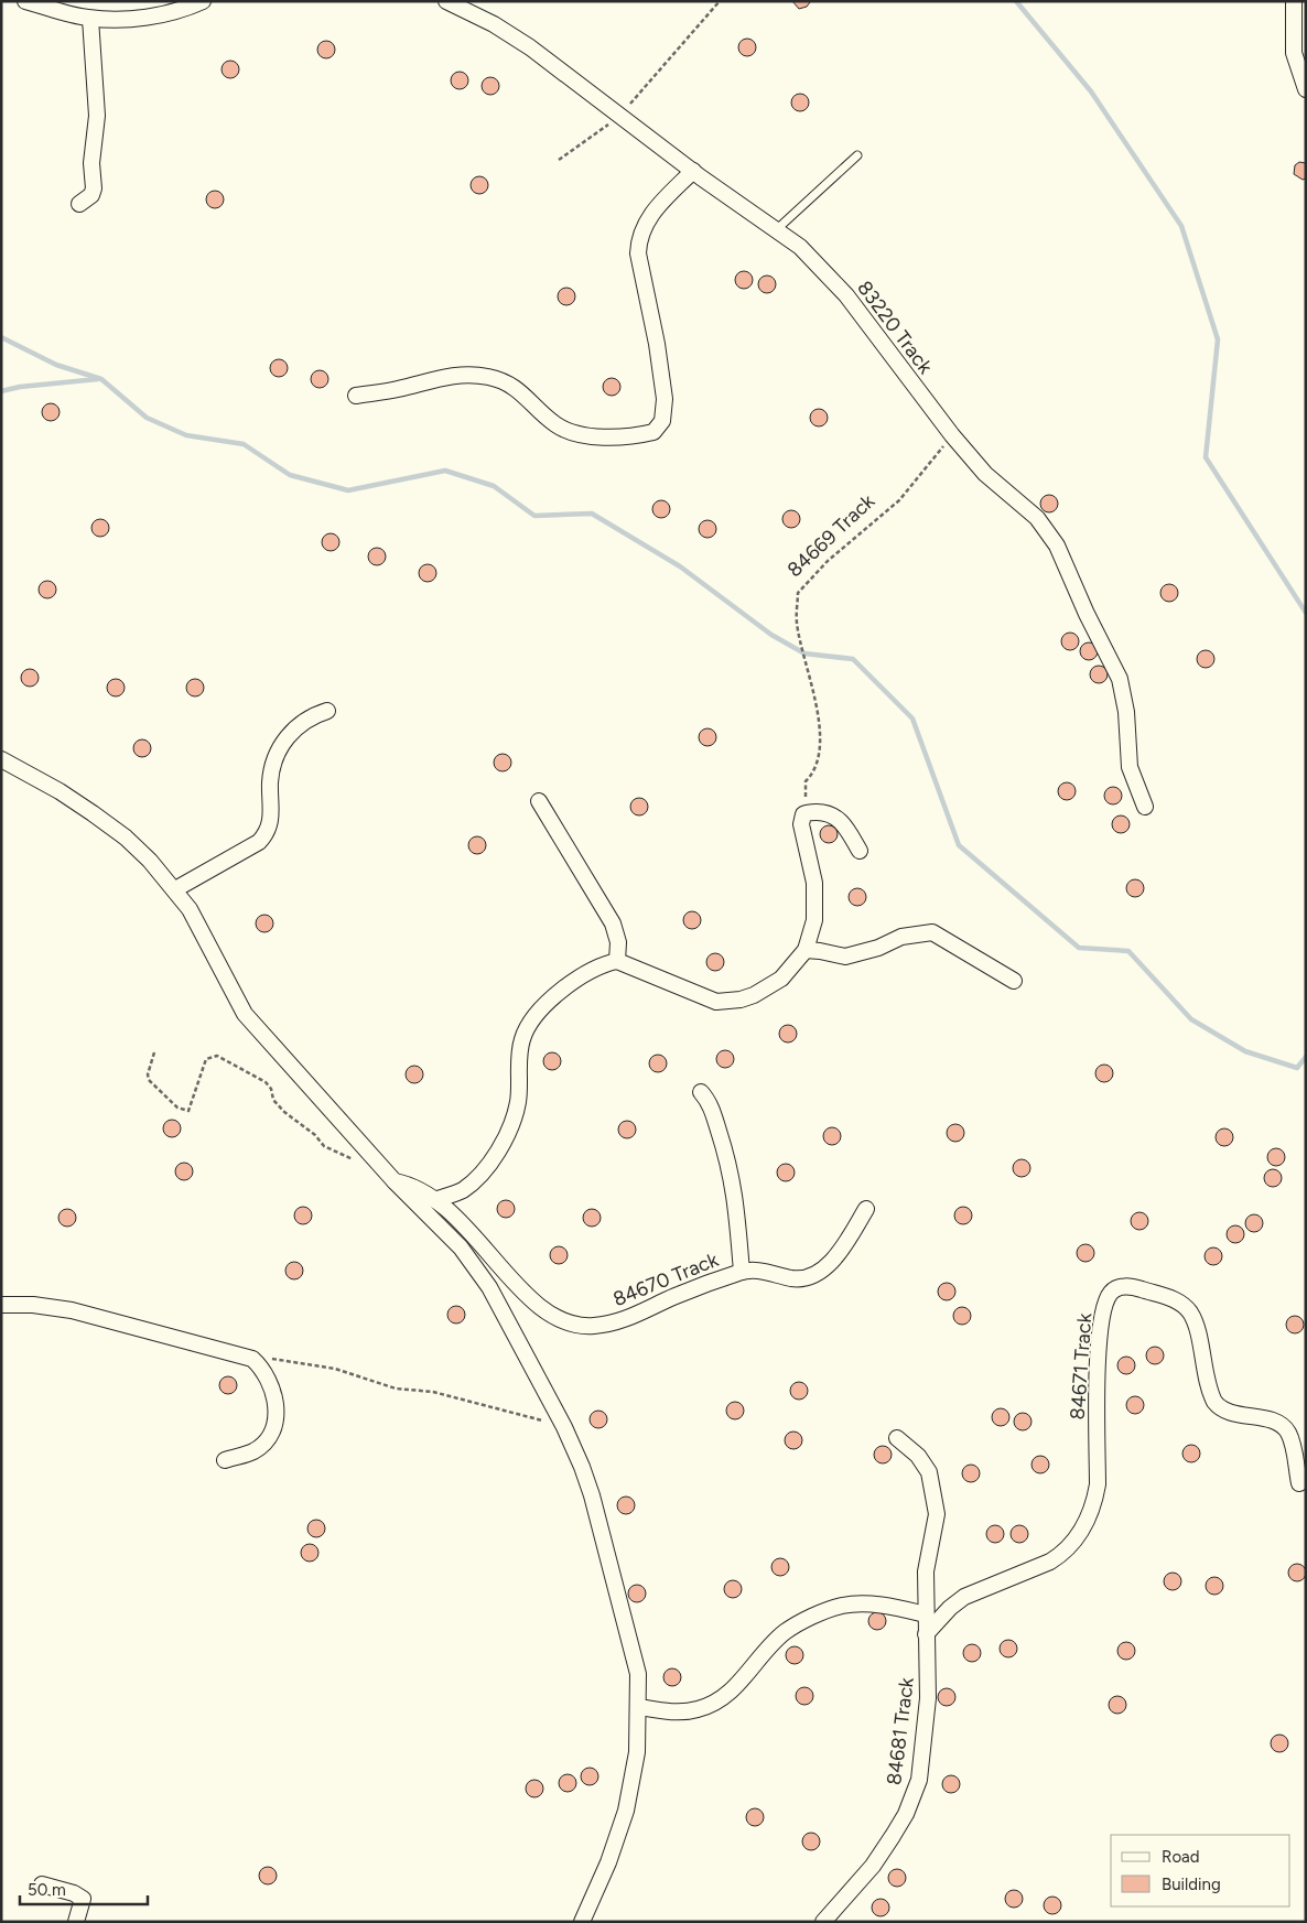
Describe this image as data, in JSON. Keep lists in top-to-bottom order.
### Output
{
  "streets": {
    "street": [
      "83220 Track",
      "84670 Track",
      "84671 Track",
      "84681 Track"
    ],
    "path": ["84669 Track"]
  },
  "crossings": [
    ["83220 Track", "84669 Track"],
    ["84671 Track", "84681 Track"]
  ],
  "legend": ["Road", "Building"],
  "scale_bar": "50 m"
}
